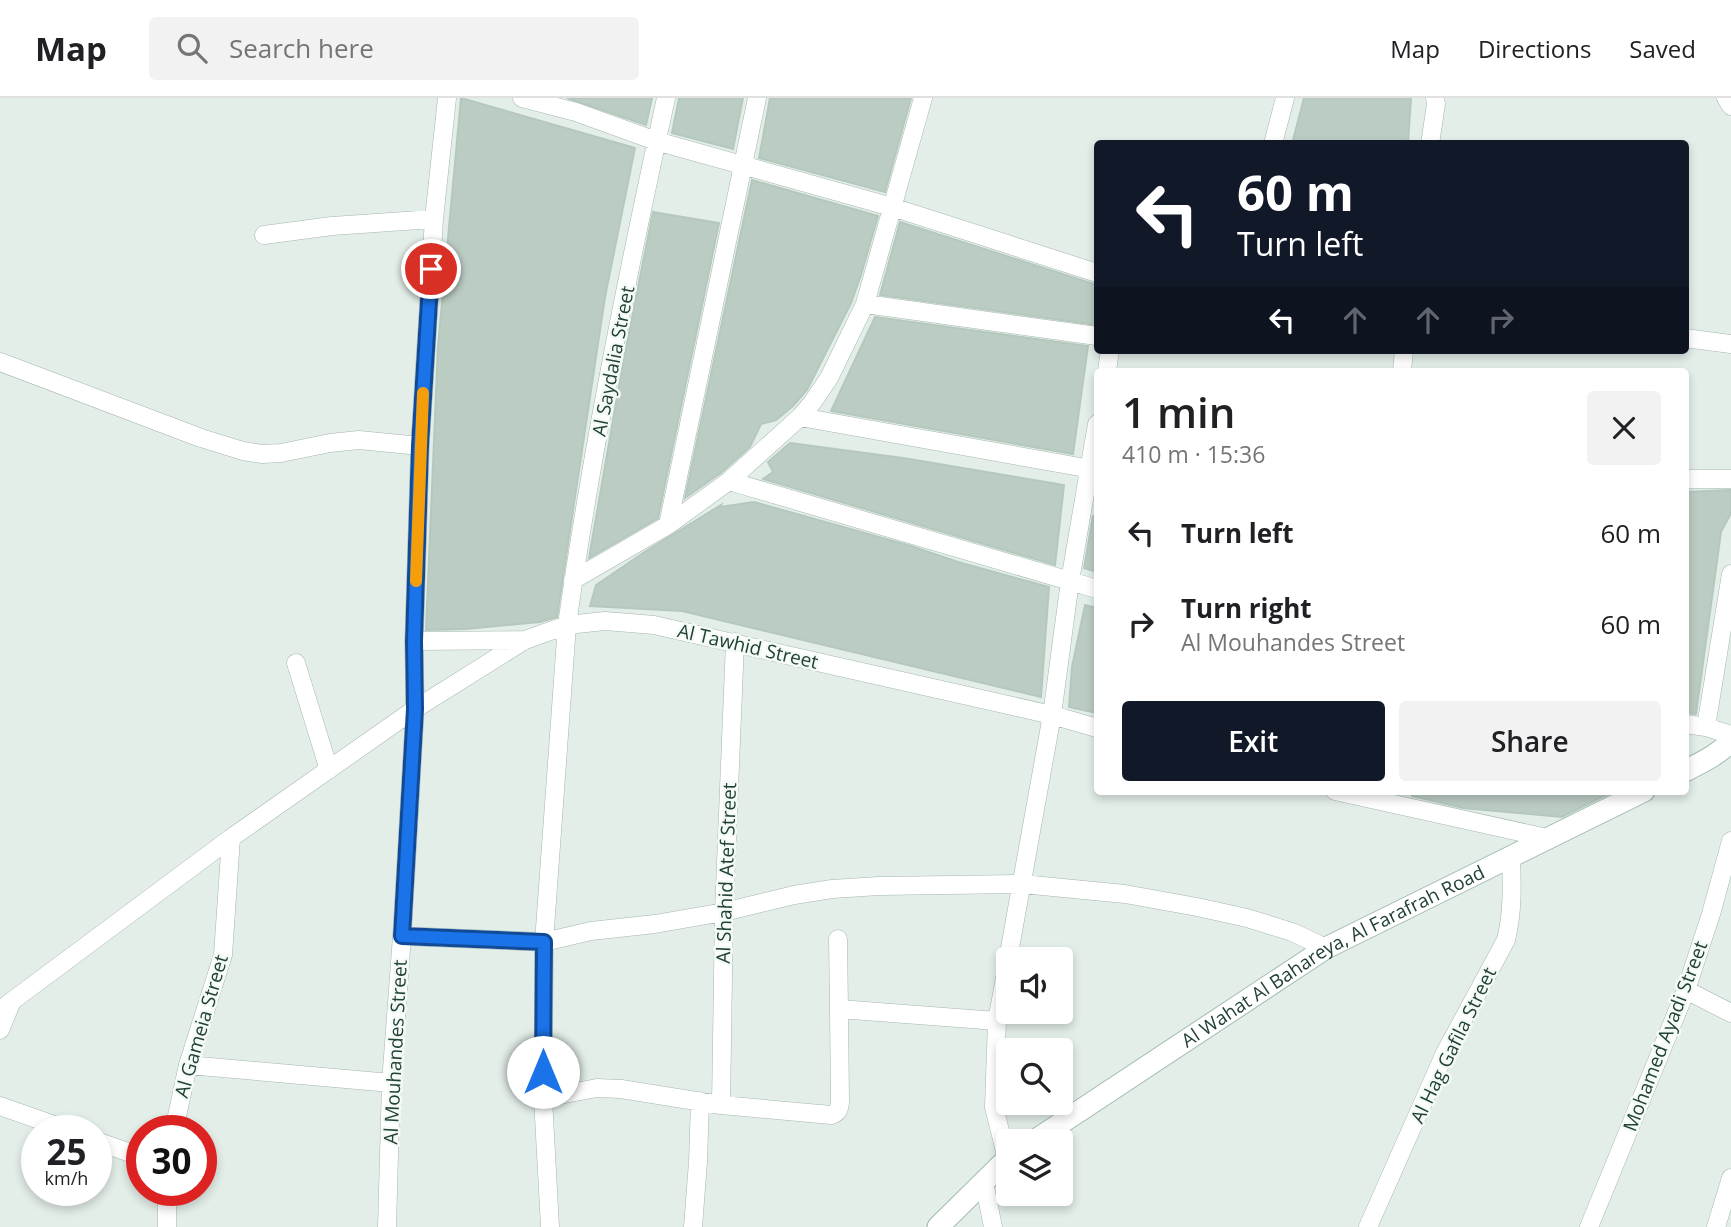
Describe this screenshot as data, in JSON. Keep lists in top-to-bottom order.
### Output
{
  "streets": {
    "main road": ["Al Wahat Al Bahareya, Al Farafrah Road"],
    "street": [
      "Al Saydalia Street",
      "Al Tawhid Street",
      "Al Shahid Atef Street",
      "Al Gameia Street",
      "Mohamed Ayadi Street",
      "Al Hag Gafila Street",
      "Al Mouhandes Street"
    ]
  },
  "crossings": [
    ["Al Saydalia Street", "Al Tawhid Street"],
    ["Al Tawhid Street", "Al Shahid Atef Street"],
    ["Al Tawhid Street", "Al Gameia Street"],
    ["Al Tawhid Street", "Al Mouhandes Street"],
    ["Al Wahat Al Bahareya, Al Farafrah Road", "Al Hag Gafila Street"]
  ],
  "page": {
    "header": "Map",
    "search": "Search here",
    "nav": ["Map", "Directions", "Saved"],
    "turn": ["60 m", "Turn left"],
    "heading": ["1 min", "410 m · 15:36"],
    "list": [
      {
        "name": "Turn left",
        "value": "60 m"
      },
      {
        "name": "Turn right",
        "note": "Al Mouhandes Street",
        "value": "60 m"
      }
    ],
    "buttons": ["Exit", "Share"],
    "speed": "25 km/h",
    "limit": "30"
  }
}
